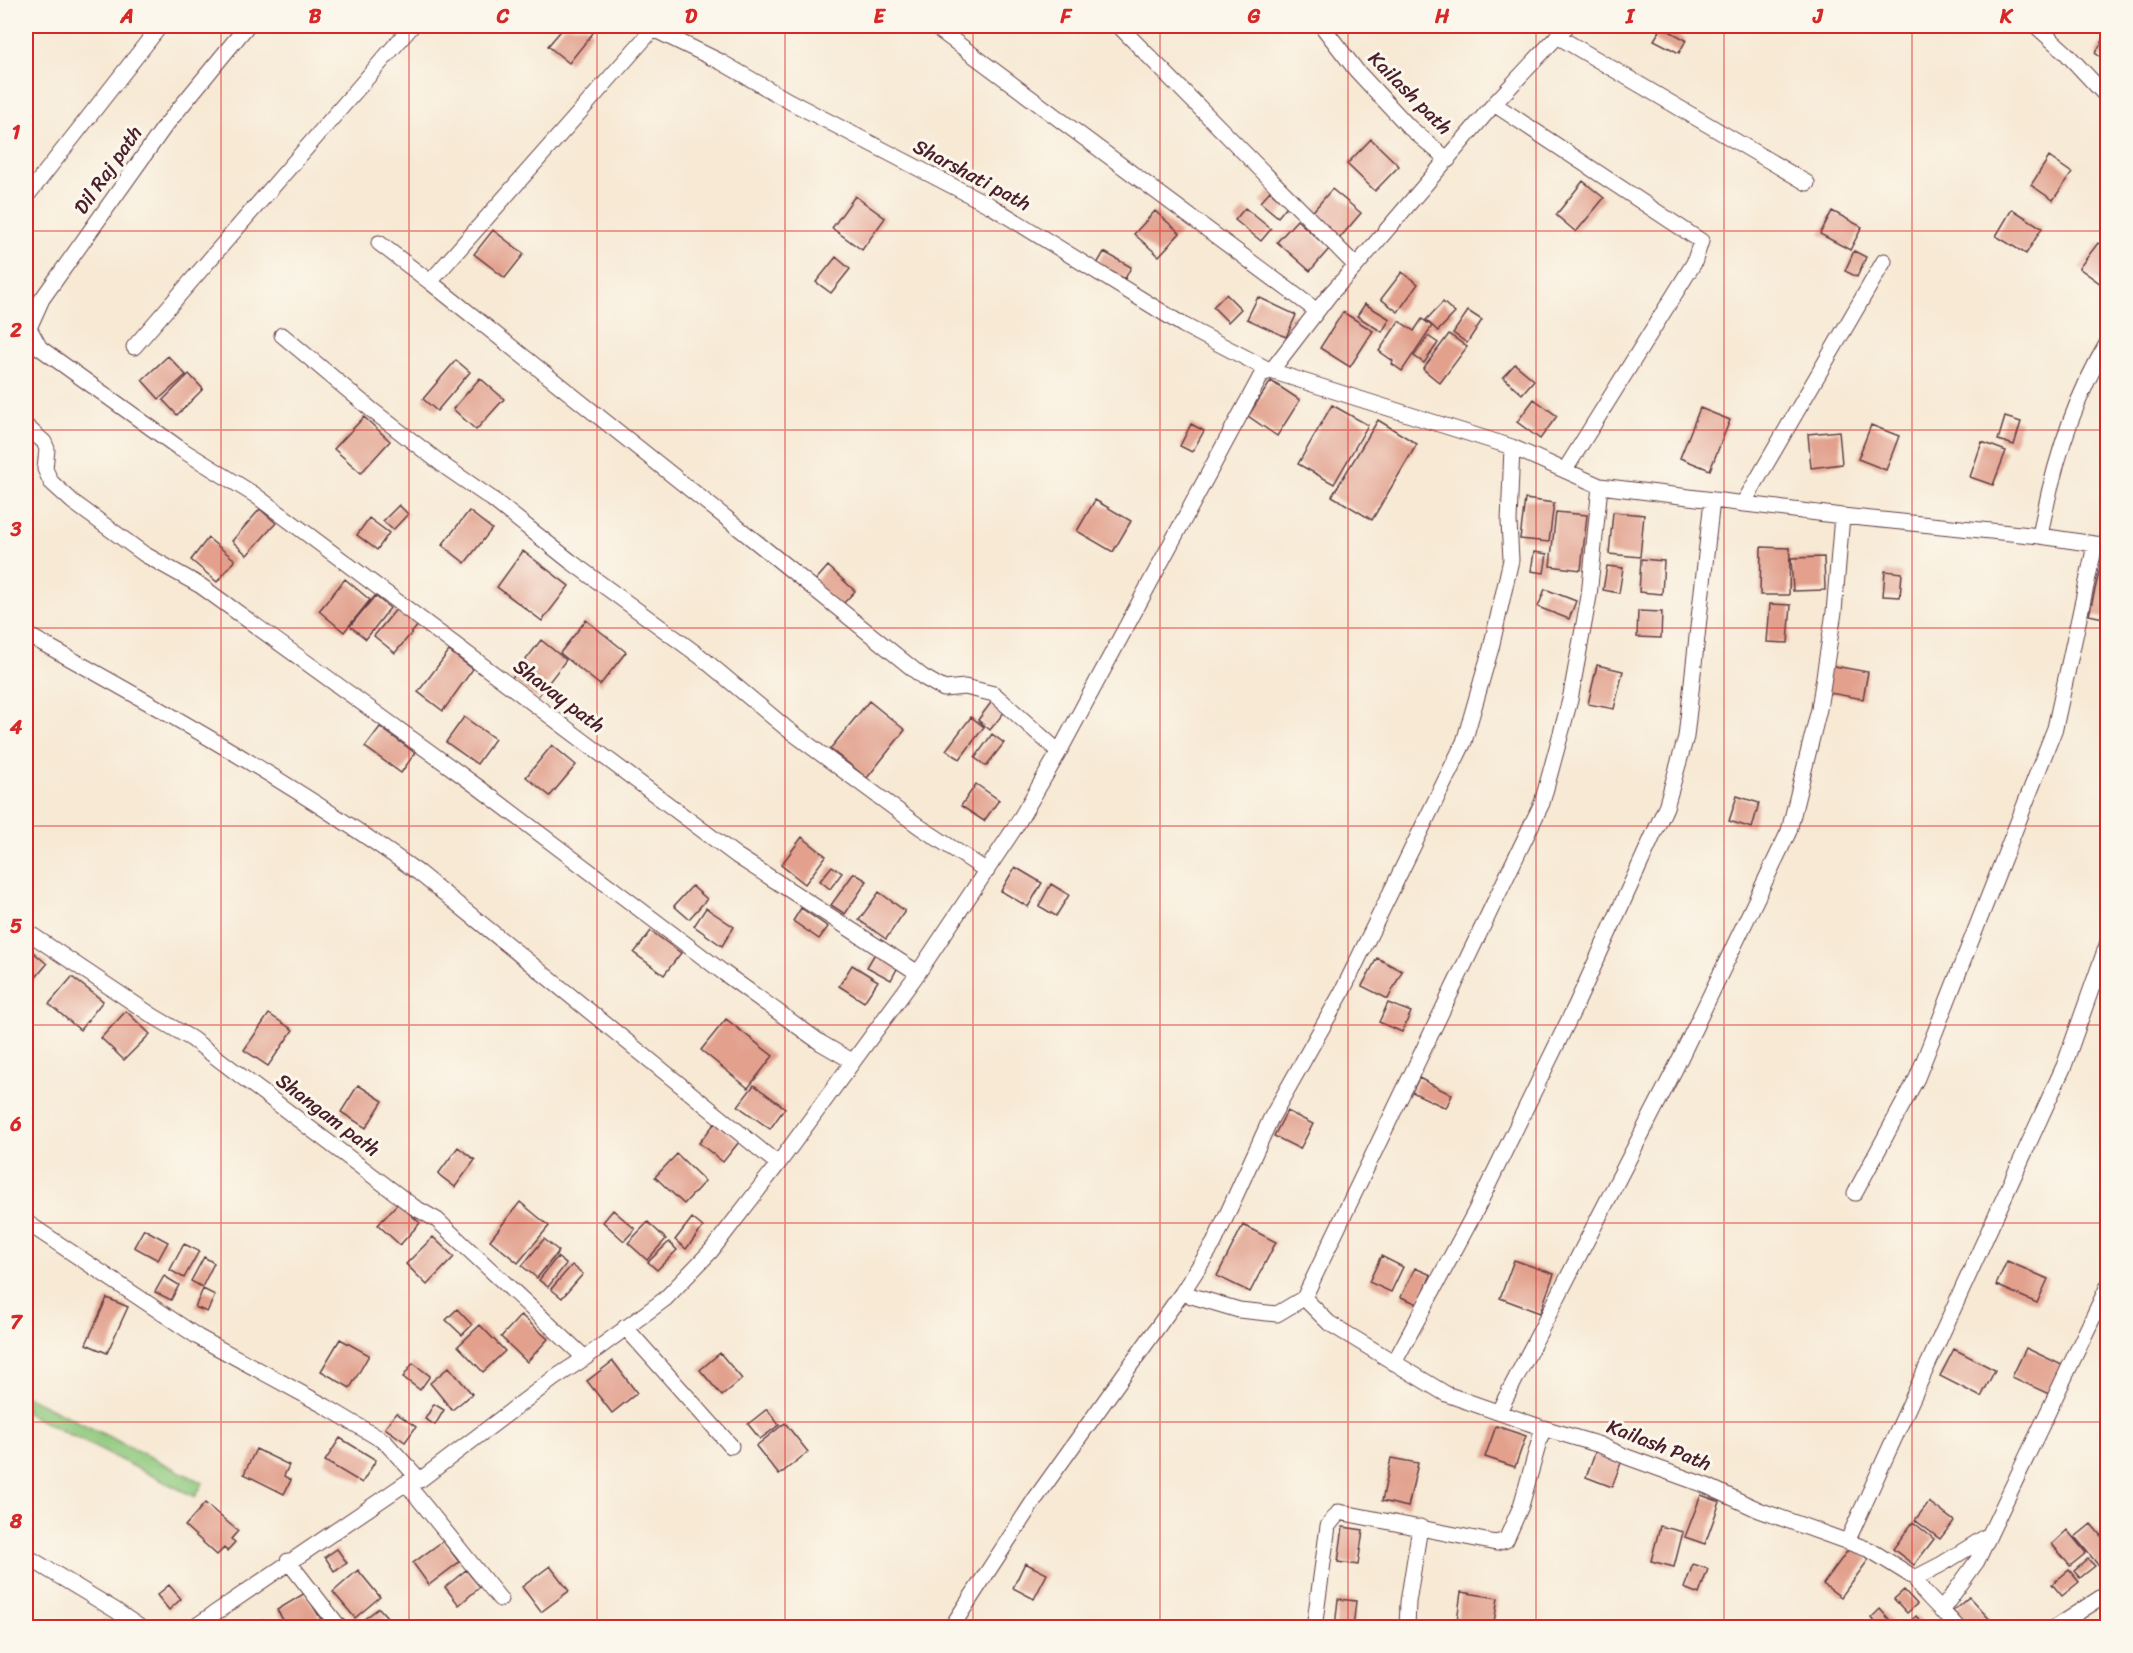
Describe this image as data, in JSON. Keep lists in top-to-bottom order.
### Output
{
  "streets": {
    "street": [
      "Kailash path",
      "Dil Raj path",
      "Sharshati path",
      "Shavay path",
      "Shangam path",
      "Kailash Path"
    ]
  },
  "crossings": [
    ["Dil Raj path", "Shavay path"]
  ],
  "grid": {
    "columns": [
      "A",
      "B",
      "C",
      "D",
      "E",
      "F",
      "G",
      "H",
      "I",
      "J",
      "K"
    ],
    "rows": [
      "1",
      "2",
      "3",
      "4",
      "5",
      "6",
      "7",
      "8"
    ]
  }
}
